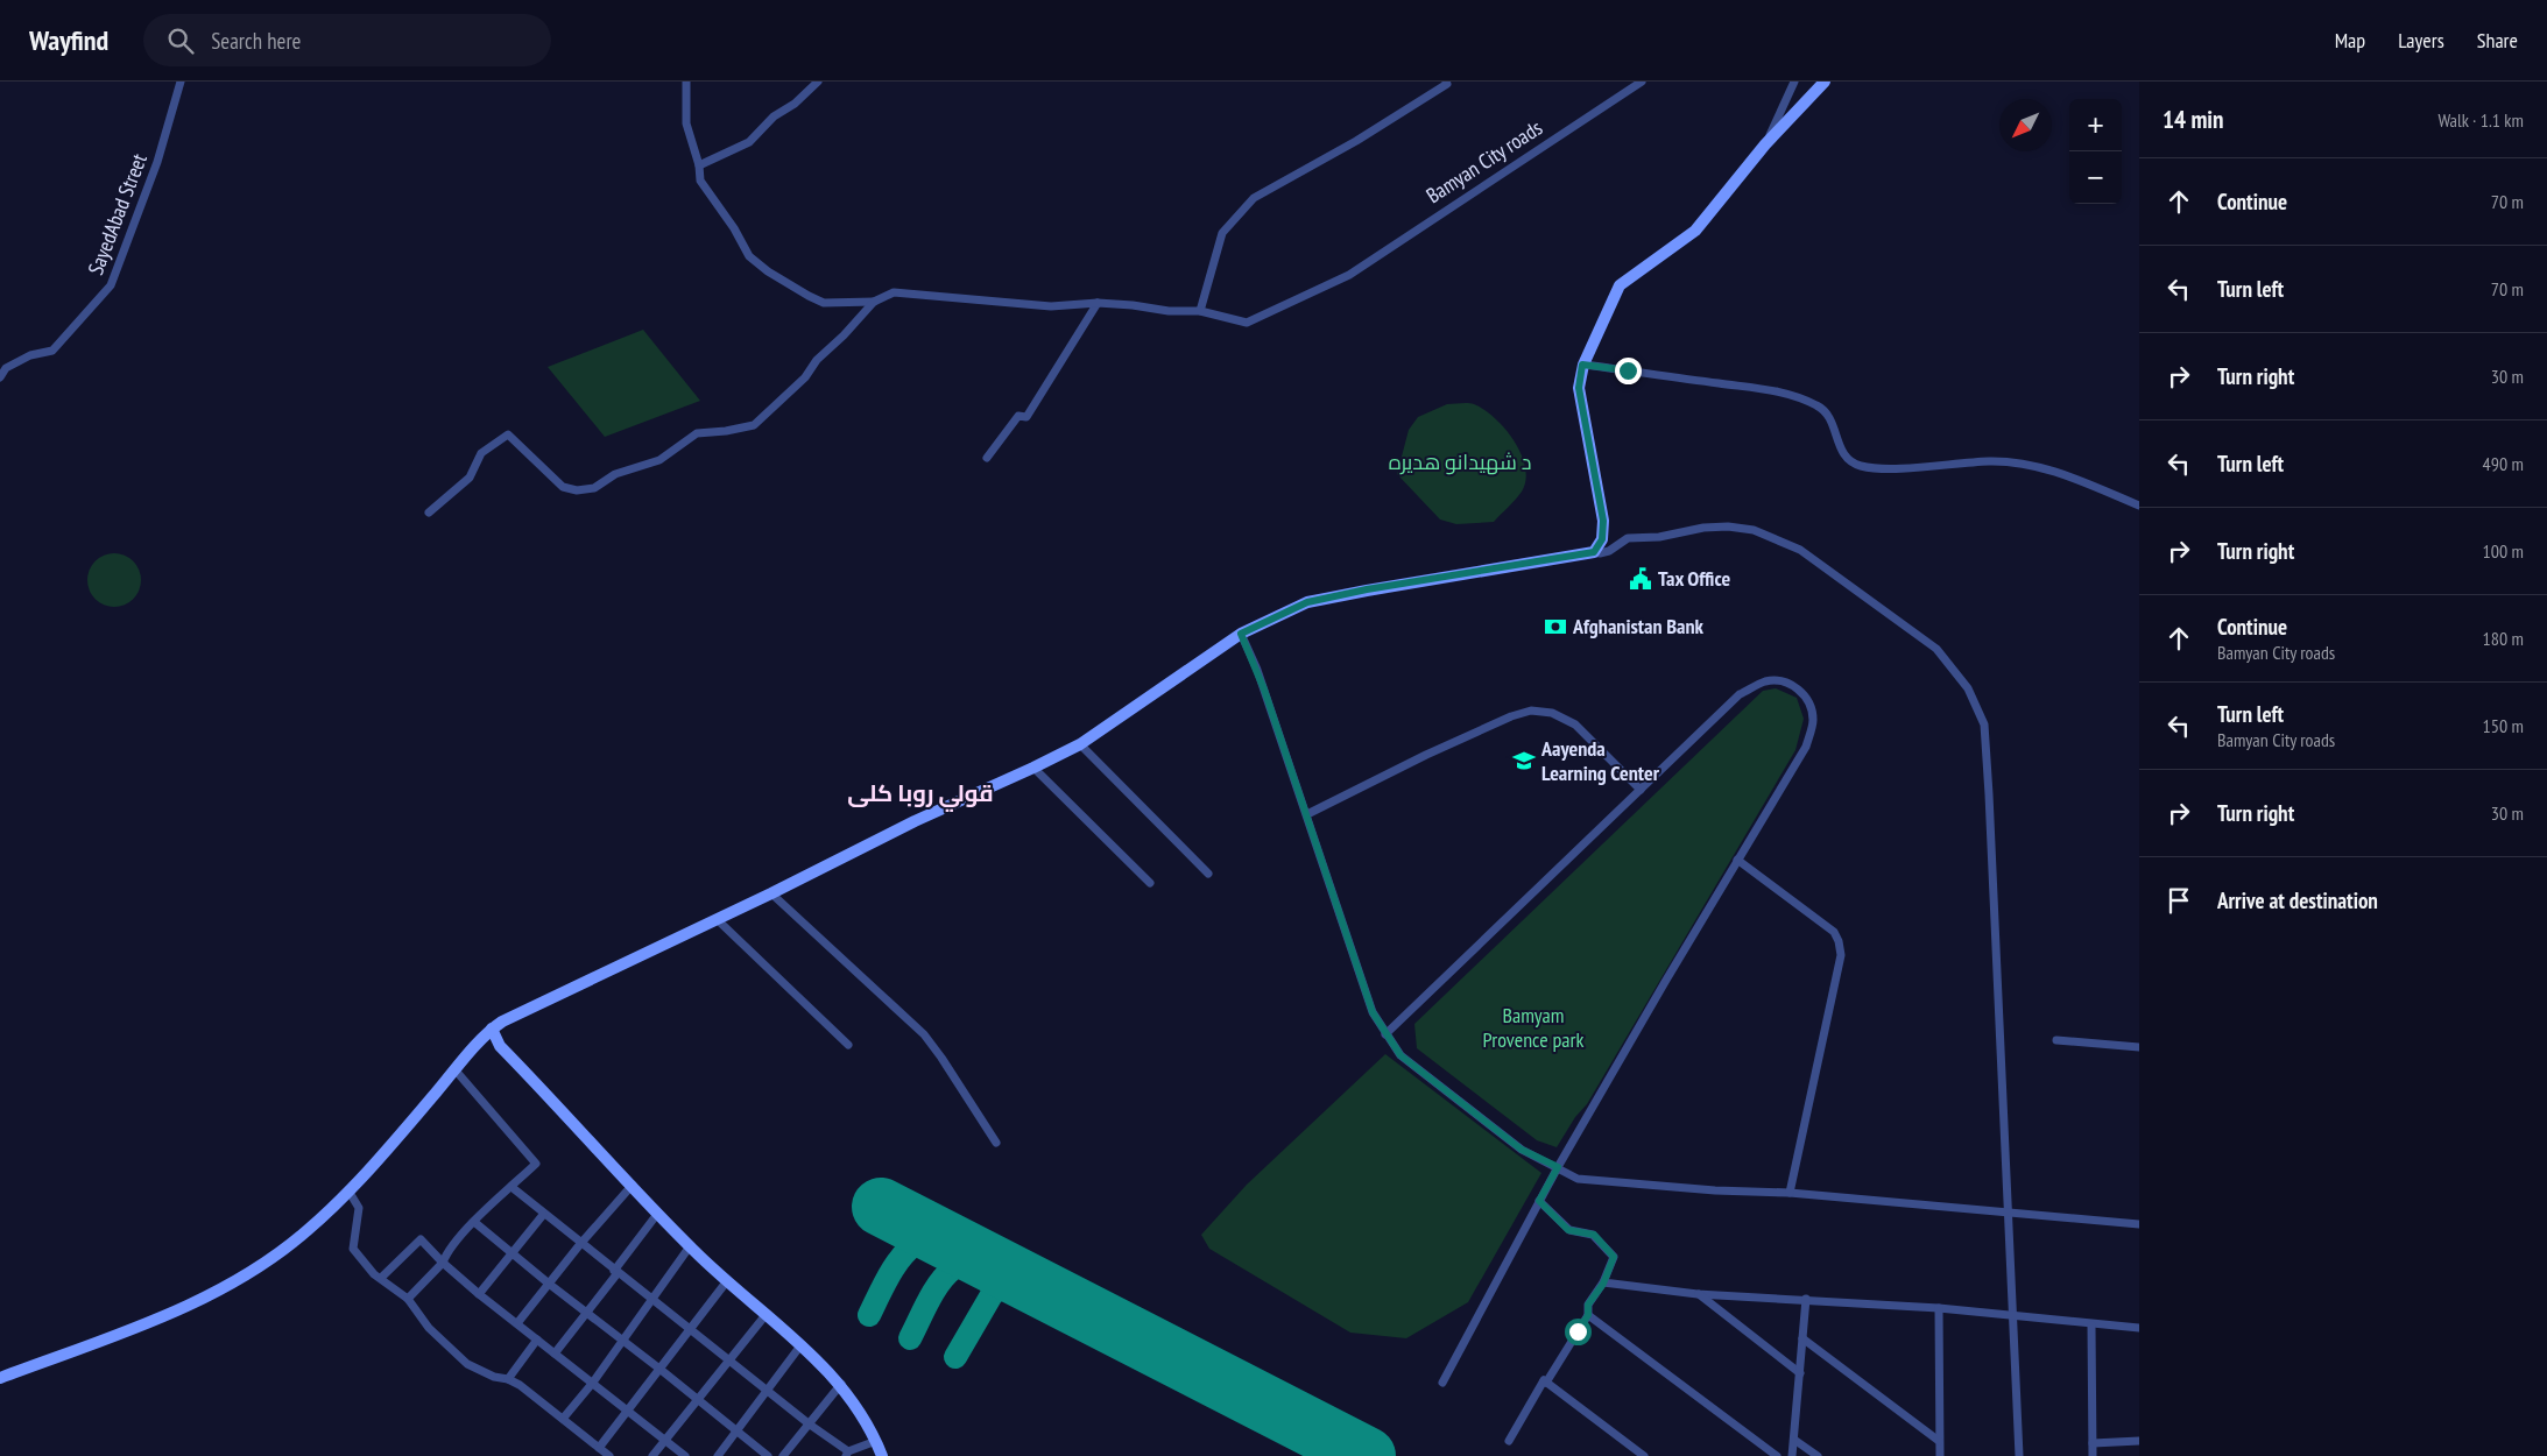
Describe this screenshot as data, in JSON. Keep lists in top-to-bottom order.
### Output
{
  "streets": {
    "street": ["Bamyan City roads", "SayedAbad Street"]
  },
  "districts": ["قولي روبا کلی"],
  "parks": ["د شهیدانو هدیره", "Bamyam Provence park"],
  "places": {
    "public building": ["Tax Office"],
    "bank": ["Afghanistan Bank"],
    "school or university": ["Aayenda Learning Center"]
  },
  "north": "bottom left",
  "page": {
    "header": "Wayfind",
    "search": "Search here",
    "nav": ["Map", "Layers", "Share"],
    "heading": ["14 min", "Walk · 1.1 km"],
    "map_buttons": ["+", "−"],
    "list": [
      ["Continue", "70 m"],
      ["Turn left", "70 m"],
      ["Turn right", "30 m"],
      ["Turn left", "490 m"],
      ["Turn right", "100 m"],
      ["Continue", "Bamyan City roads", "180 m"],
      ["Turn left", "Bamyan City roads", "150 m"],
      ["Turn right", "30 m"],
      "Arrive at destination"
    ]
  }
}
